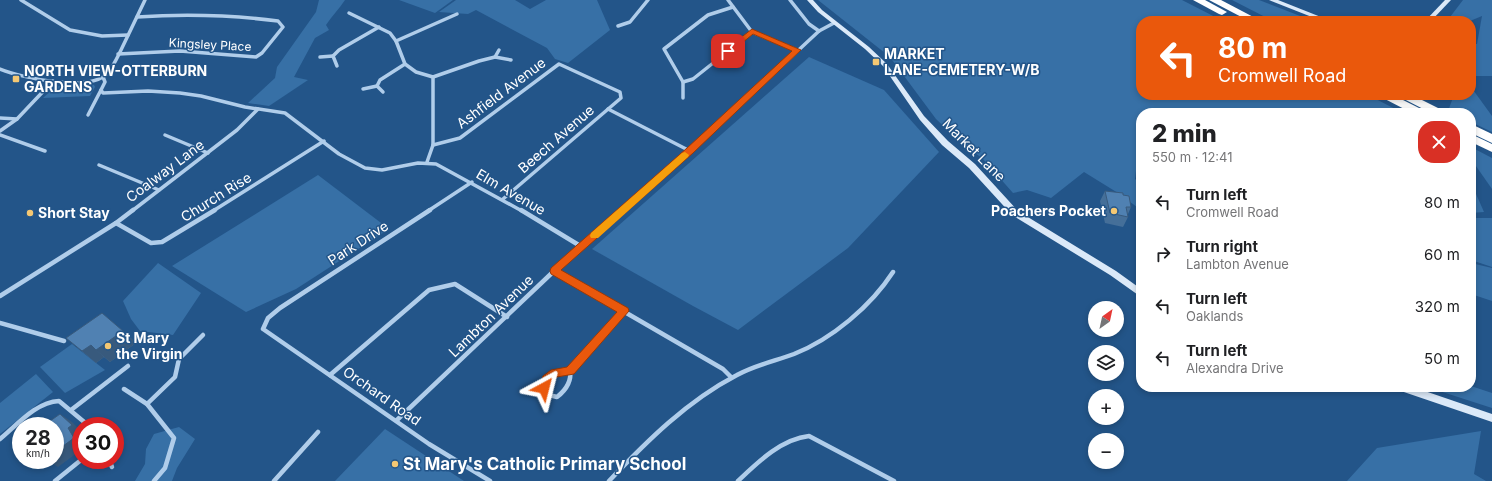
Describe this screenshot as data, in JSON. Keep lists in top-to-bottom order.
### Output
{
  "streets": {
    "street": [
      "Kingsley Place",
      "Ashfield Avenue",
      "Beech Avenue",
      "Market Lane",
      "Coalway Lane",
      "Elm Avenue",
      "Church Rise",
      "Park Drive",
      "Lambton Avenue",
      "Orchard Road"
    ]
  },
  "crossings": [
    ["Ashfield Avenue", "Beech Avenue"],
    ["Beech Avenue", "Elm Avenue"],
    ["Market Lane", "Lambton Avenue"],
    ["Coalway Lane", "Church Rise"],
    ["Elm Avenue", "Park Drive"],
    ["Elm Avenue", "Lambton Avenue"],
    ["Park Drive", "Orchard Road"],
    ["Lambton Avenue", "Orchard Road"]
  ],
  "places": {
    "transit": ["MARKET LANE-CEMETERY-W/B", "NORTH VIEW-OTTERBURN GARDENS"],
    "other": [
      "Poachers Pocket",
      "Short Stay",
      "St Mary the Virgin",
      "St Mary's Catholic Primary School"
    ]
  },
  "north": "top right",
  "page": {
    "turn": ["80 m", "Cromwell Road"],
    "heading": ["2 min", "550 m · 12:41"],
    "list": [
      {
        "name": "Turn left",
        "note": "Cromwell Road",
        "value": "80 m"
      },
      {
        "name": "Turn right",
        "note": "Lambton Avenue",
        "value": "60 m"
      },
      {
        "name": "Turn left",
        "note": "Oaklands",
        "value": "320 m"
      },
      {
        "name": "Turn left",
        "note": "Alexandra Drive",
        "value": "50 m"
      }
    ],
    "map_buttons": ["+", "−"],
    "speed": "28 km/h",
    "limit": "30"
  }
}
